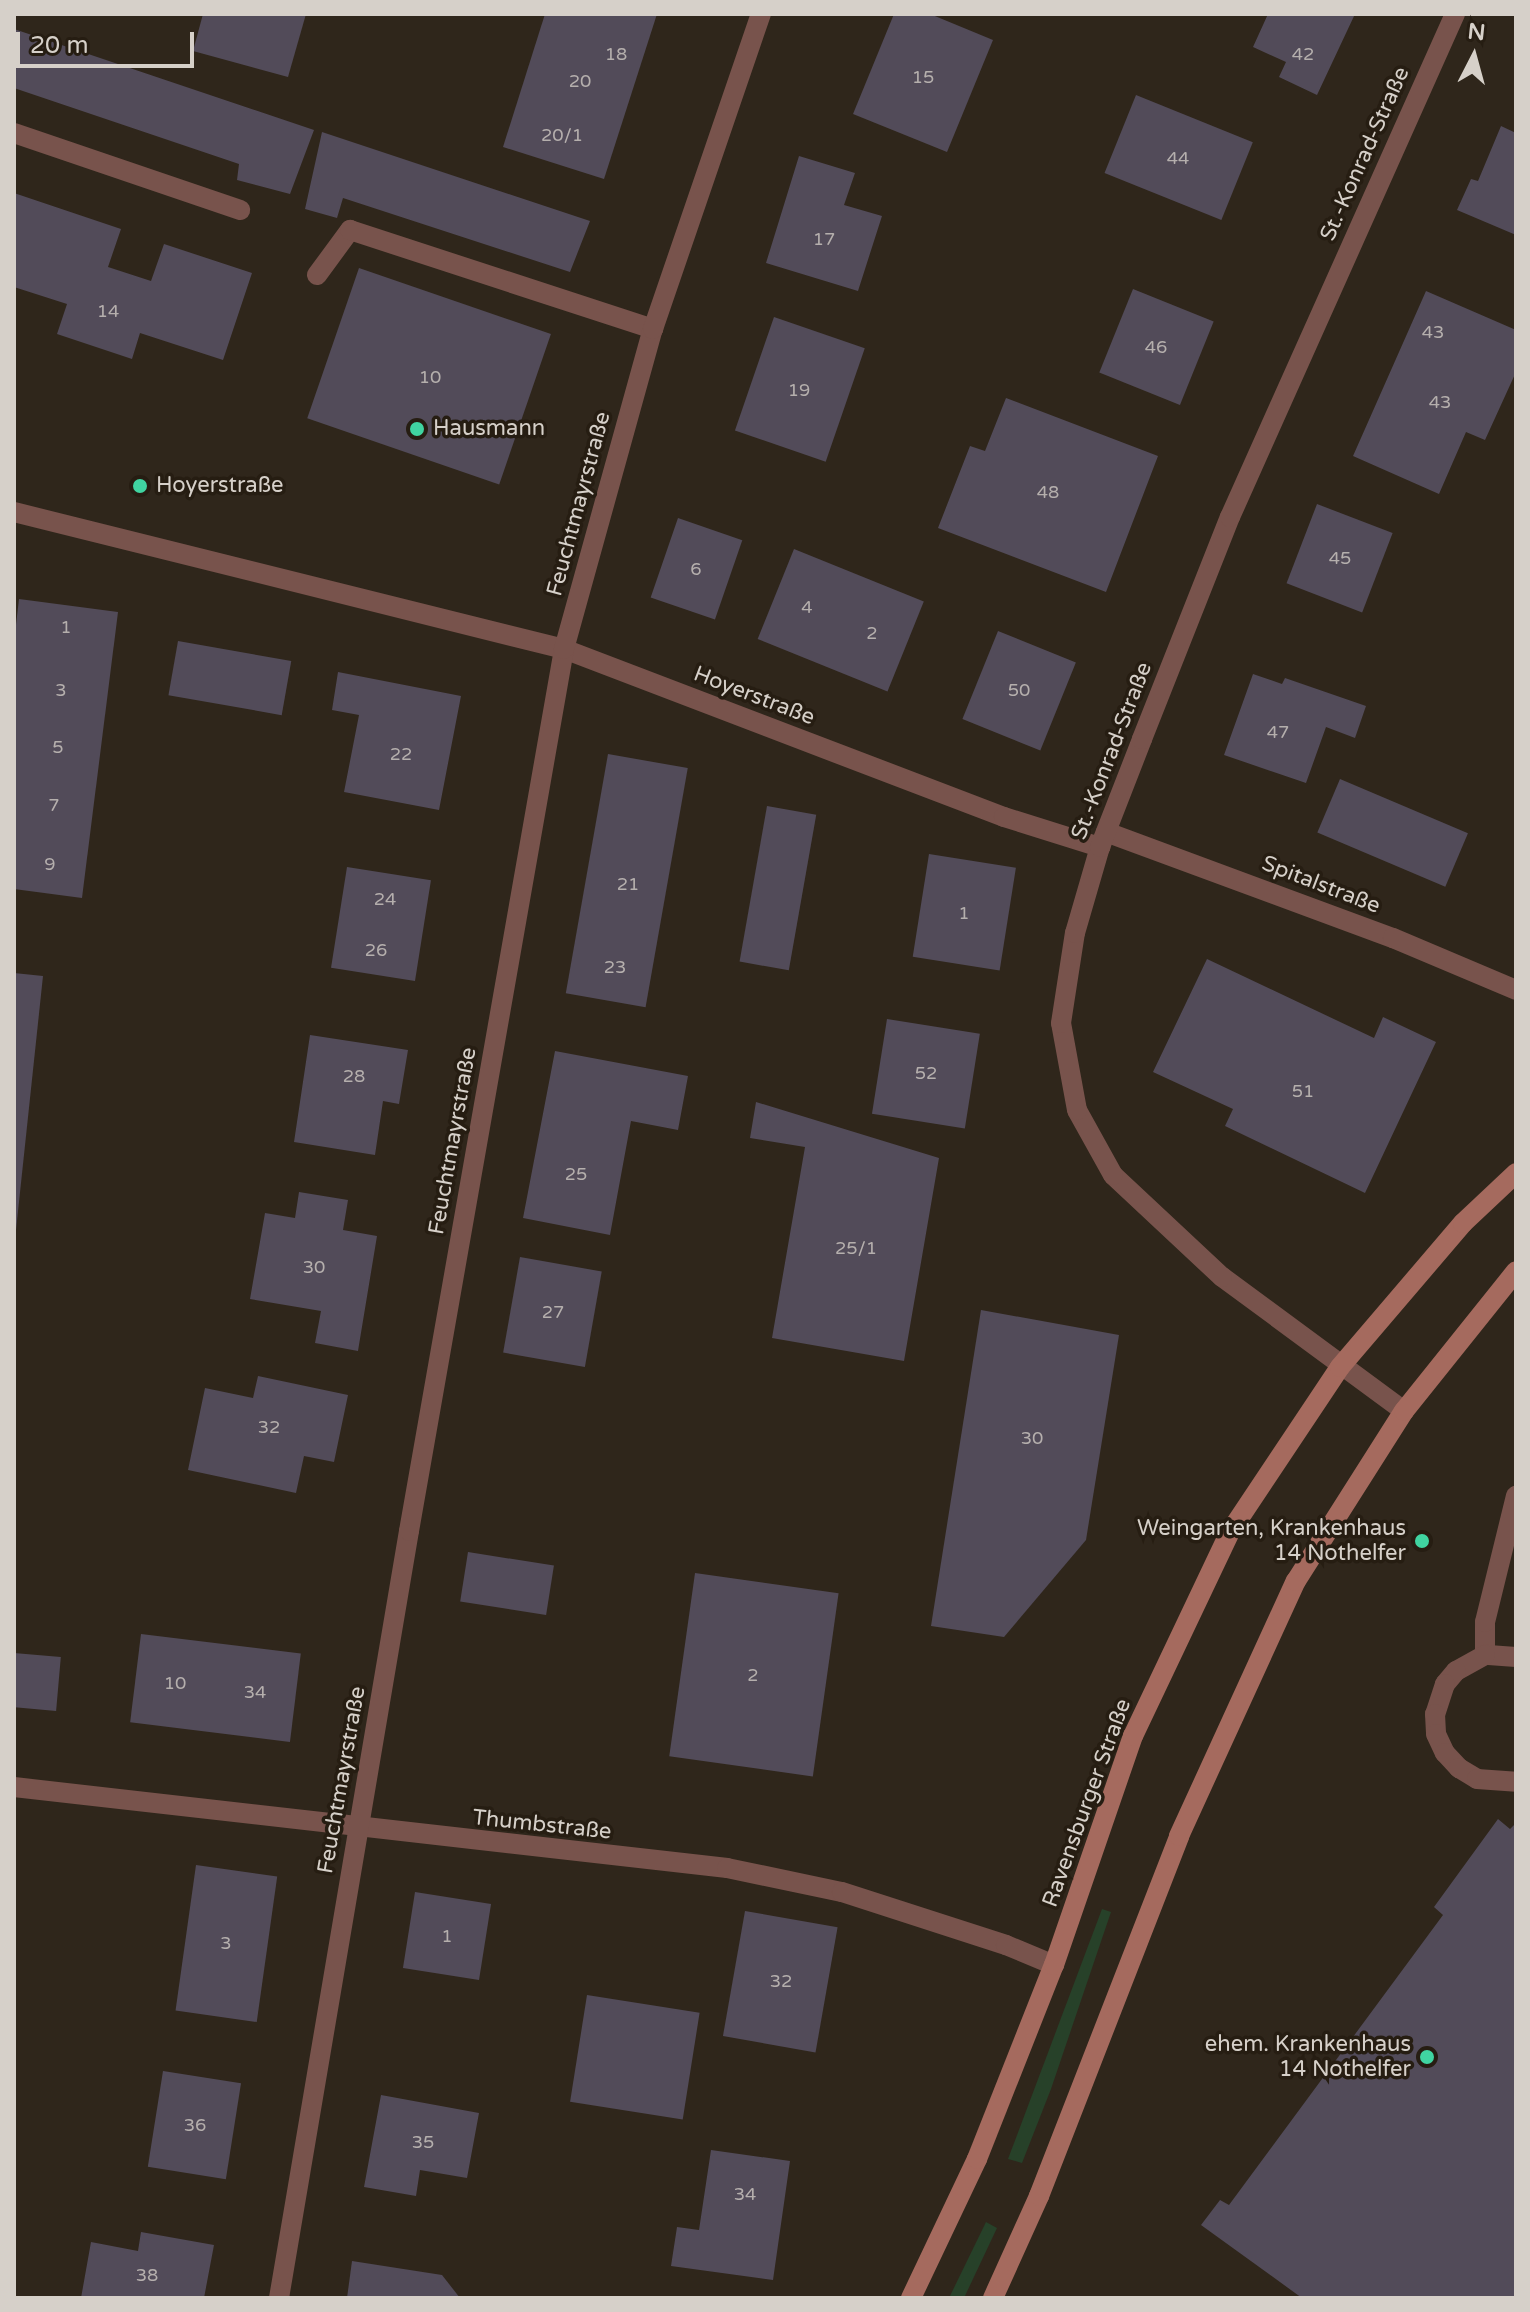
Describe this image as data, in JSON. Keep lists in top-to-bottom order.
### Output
{
  "streets": {
    "main road": ["Ravensburger Straße"],
    "street": [
      "St.-Konrad-Straße",
      "Feuchtmayrstraße",
      "Hoyerstraße",
      "Spitalstraße",
      "Thumbstraße"
    ]
  },
  "crossings": [
    ["St.-Konrad-Straße", "Hoyerstraße"],
    ["St.-Konrad-Straße", "Spitalstraße"],
    ["St.-Konrad-Straße", "Ravensburger Straße"],
    ["Feuchtmayrstraße", "Hoyerstraße"],
    ["Feuchtmayrstraße", "Thumbstraße"],
    ["Hoyerstraße", "Spitalstraße"],
    ["Ravensburger Straße", "Thumbstraße"]
  ],
  "places": [
    "Hausmann",
    "Hoyerstraße",
    "Weingarten, Krankenhaus 14 Nothelfer",
    "ehem. Krankenhaus 14 Nothelfer"
  ],
  "house_numbers": [
    "18",
    "42",
    "15",
    "20",
    "20/1",
    "44",
    "17",
    "14",
    "43",
    "46",
    "10",
    "19",
    "43",
    "48",
    "45",
    "6",
    "4",
    "1",
    "2",
    "3",
    "50",
    "47",
    "5",
    "22",
    "7",
    "9",
    "21",
    "24",
    "1",
    "26",
    "23",
    "52",
    "28",
    "51",
    "25",
    "25/1",
    "30",
    "27",
    "32",
    "30",
    "2",
    "10",
    "34",
    "1",
    "3",
    "32",
    "36",
    "35",
    "34",
    "38"
  ],
  "scale_bar": "20 m",
  "north": "top"
}
